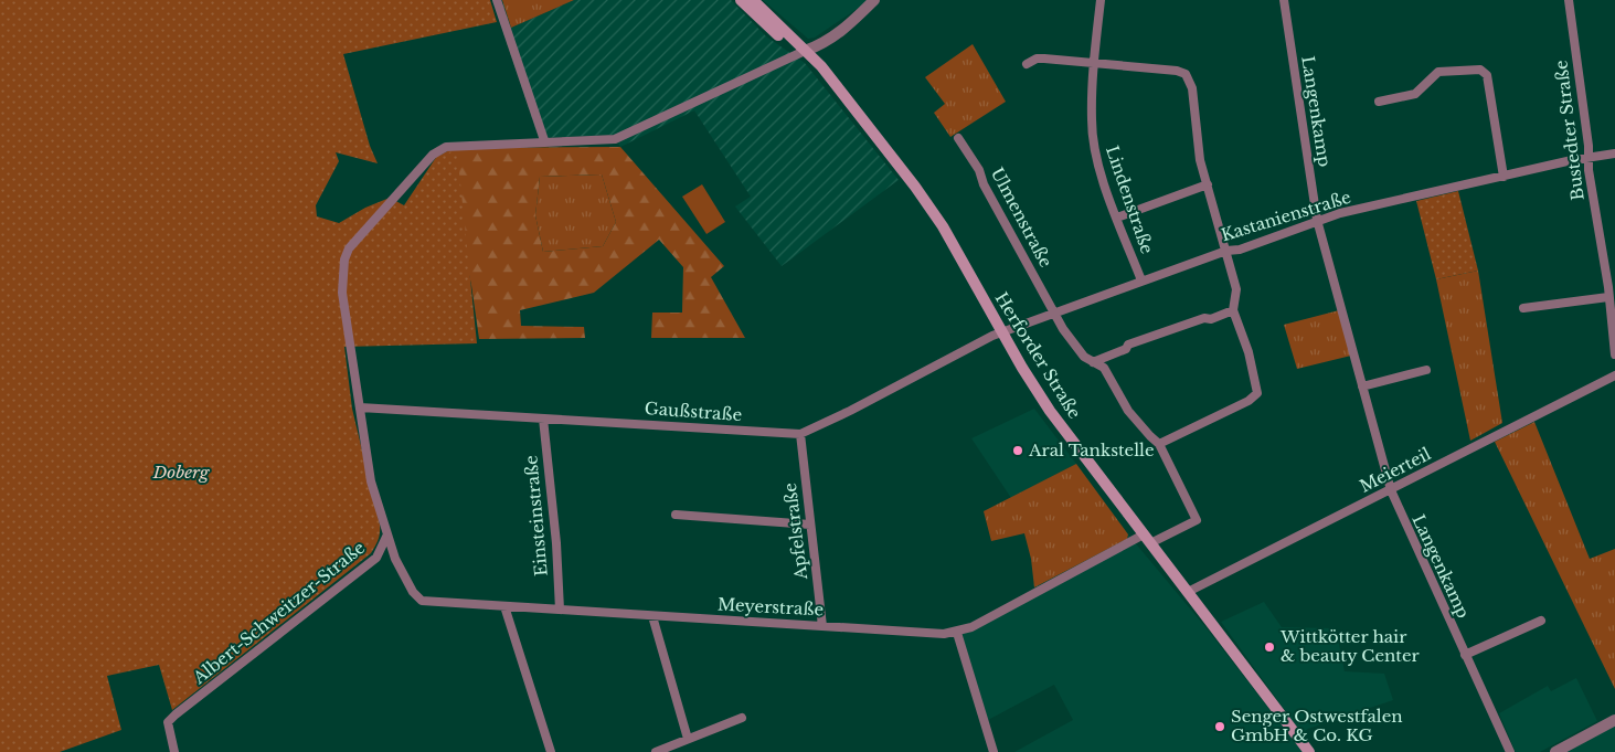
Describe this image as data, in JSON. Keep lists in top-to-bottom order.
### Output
{
  "streets": {
    "main road": ["Herforder Straße"],
    "street": [
      "Langenkamp",
      "Bustedter Straße",
      "Lindenstraße",
      "Kastanienstraße",
      "Ulmenstraße",
      "Gaußstraße",
      "Meierteil",
      "Einsteinstraße",
      "Apfelstraße",
      "Meyerstraße",
      "Albert-Schweitzer-Straße"
    ]
  },
  "crossings": [
    ["Langenkamp", "Kastanienstraße"],
    ["Langenkamp", "Meierteil"],
    ["Bustedter Straße", "Kastanienstraße"],
    ["Lindenstraße", "Kastanienstraße"],
    ["Kastanienstraße", "Ulmenstraße"],
    ["Kastanienstraße", "Herforder Straße"],
    ["Ulmenstraße", "Herforder Straße"],
    ["Herforder Straße", "Meierteil"],
    ["Gaußstraße", "Einsteinstraße"],
    ["Gaußstraße", "Apfelstraße"],
    ["Einsteinstraße", "Meyerstraße"],
    ["Apfelstraße", "Meyerstraße"],
    ["Meyerstraße", "Albert-Schweitzer-Straße"]
  ],
  "parks": ["Doberg"],
  "places": ["Aral Tankstelle", "Wittkötter hair & beauty Center", "Senger Ostwestfalen GmbH & Co. KG"]
}
